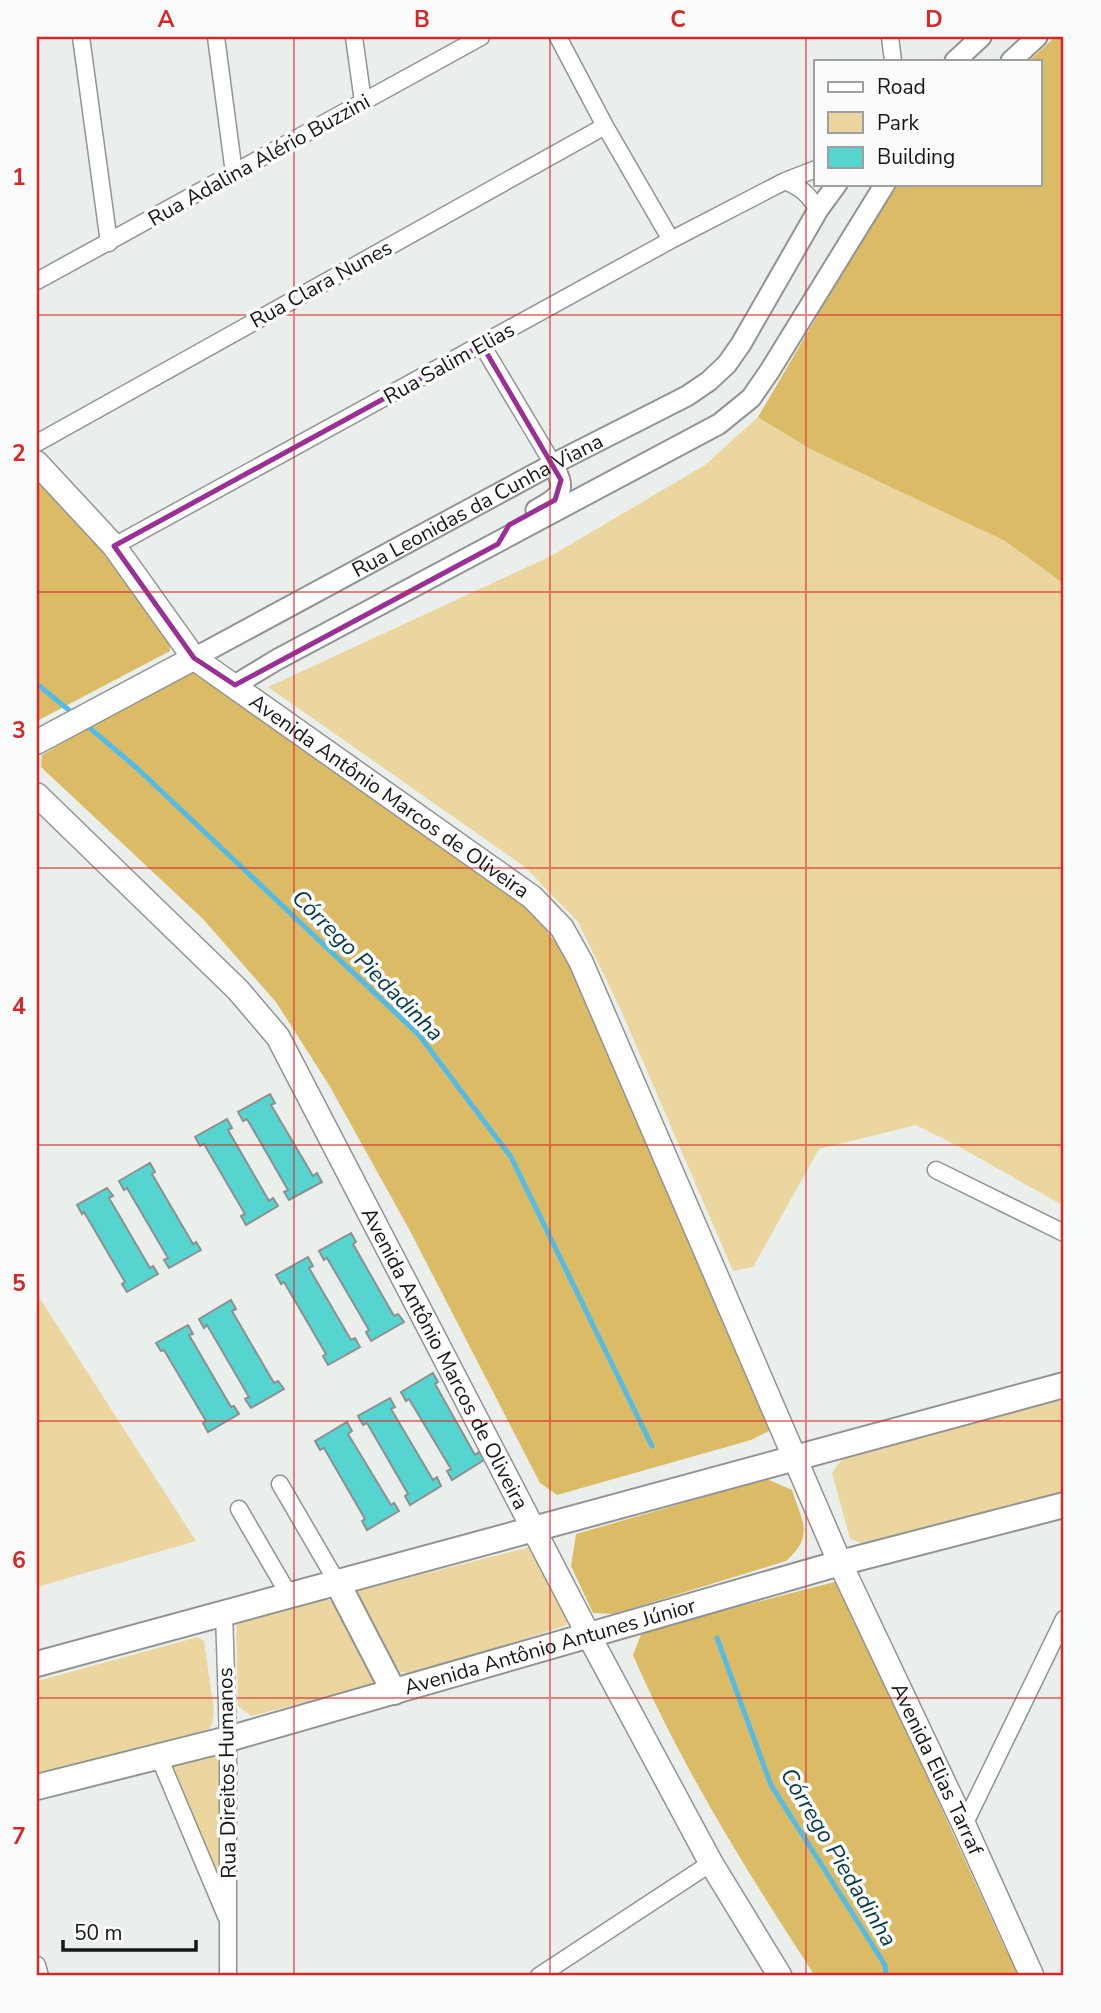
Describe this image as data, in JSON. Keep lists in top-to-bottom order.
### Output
{
  "streets": {
    "main road": [
      "Rua Leonidas da Cunha Viana",
      "Avenida Antônio Marcos de Oliveira",
      "Avenida Antônio Antunes Júnior",
      "Avenida Elias Tarraf"
    ],
    "street": [
      "Rua Adalina Alério Buzzini",
      "Rua Clara Nunes",
      "Rua Salim Elias",
      "Rua Direitos Humanos"
    ]
  },
  "crossings": [
    ["Rua Salim Elias", "Avenida Antônio Marcos de Oliveira"],
    ["Rua Leonidas da Cunha Viana", "Avenida Antônio Marcos de Oliveira"],
    ["Avenida Antônio Marcos de Oliveira", "Avenida Antônio Antunes Júnior"],
    ["Avenida Antônio Marcos de Oliveira", "Avenida Elias Tarraf"],
    ["Avenida Antônio Antunes Júnior", "Avenida Elias Tarraf"],
    ["Avenida Antônio Antunes Júnior", "Rua Direitos Humanos"]
  ],
  "water": ["Córrego Piedadinha"],
  "legend": ["Road", "Park", "Building"],
  "scale_bar": "50 m",
  "grid": {
    "columns": [
      "A",
      "B",
      "C",
      "D"
    ],
    "rows": [
      "1",
      "2",
      "3",
      "4",
      "5",
      "6",
      "7"
    ]
  }
}
